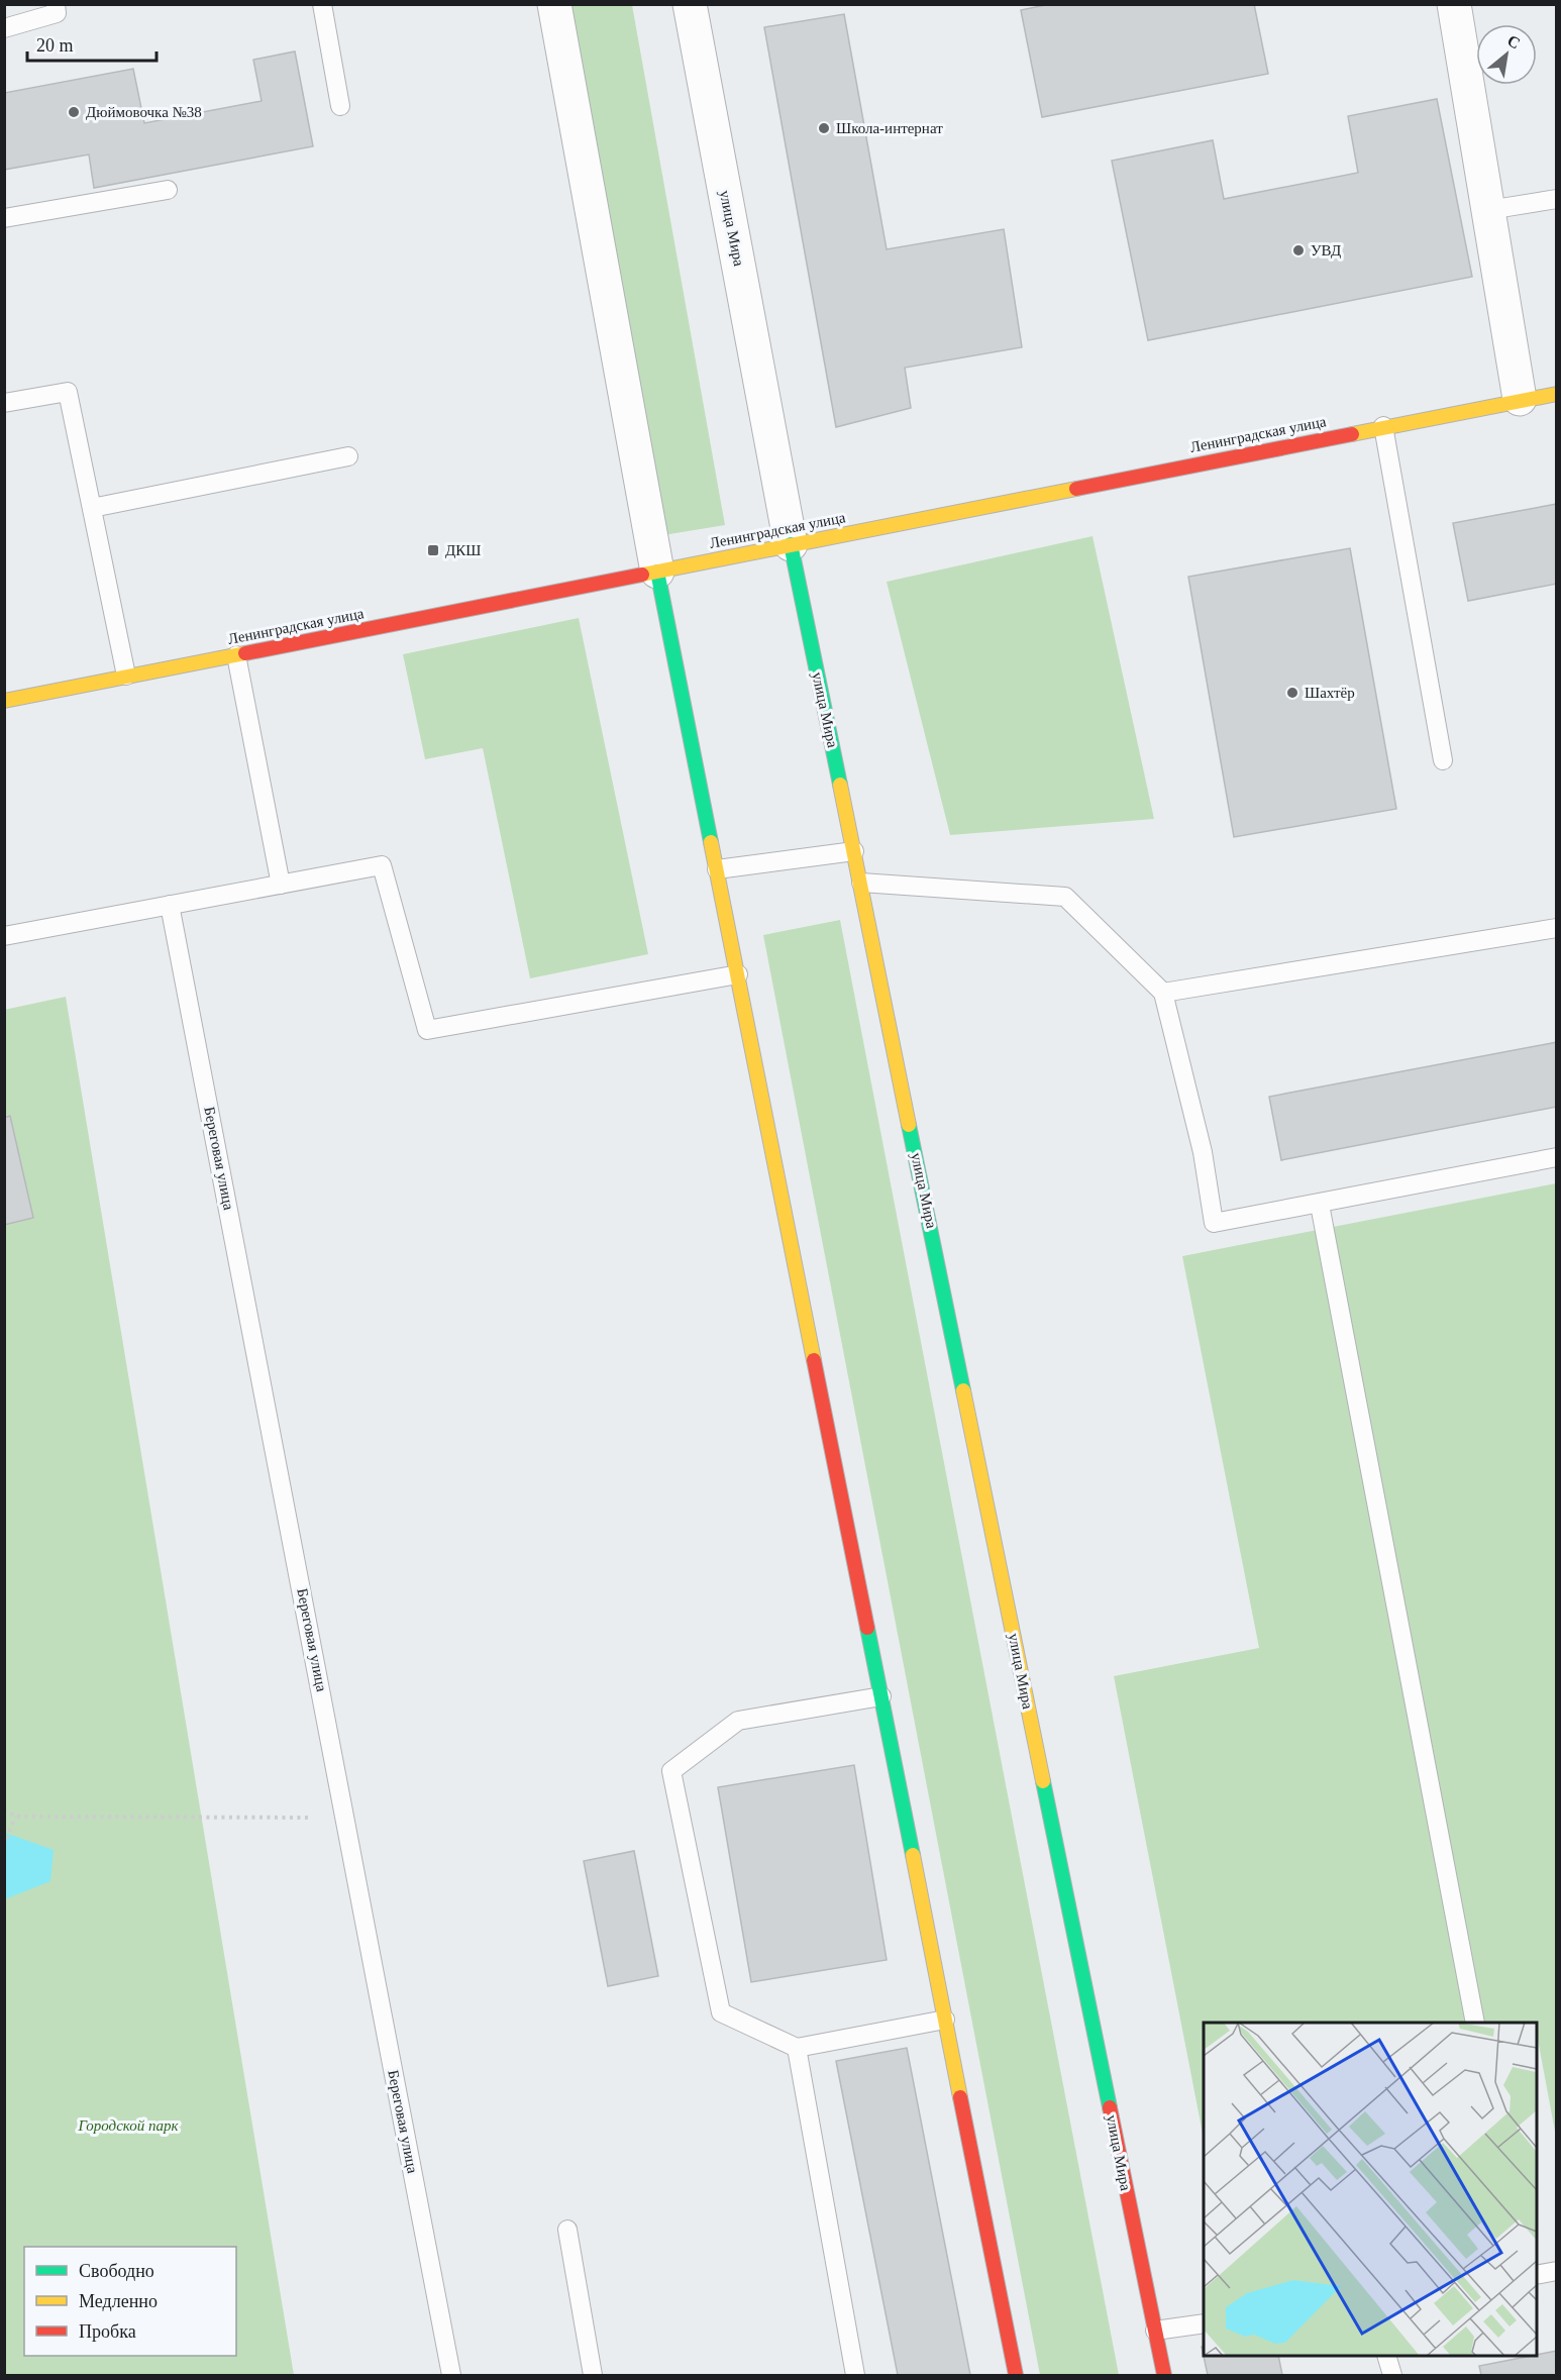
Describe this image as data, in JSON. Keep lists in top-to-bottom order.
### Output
{
  "streets": {
    "main road": ["улица Мира", "Ленинградская улица"],
    "lane": ["Береговая улица"]
  },
  "crossings": [
    ["улица Мира", "Ленинградская улица"]
  ],
  "parks": ["Городской парк"],
  "places": {
    "other": [
      "Дюймовочка №38",
      "Школа-интернат",
      "УВД",
      "Шахтёр"
    ],
    "transit": ["ДКШ"]
  },
  "legend": ["Свободно", "Медленно", "Пробка"],
  "scale_bar": "20 m",
  "north": "top right"
}
